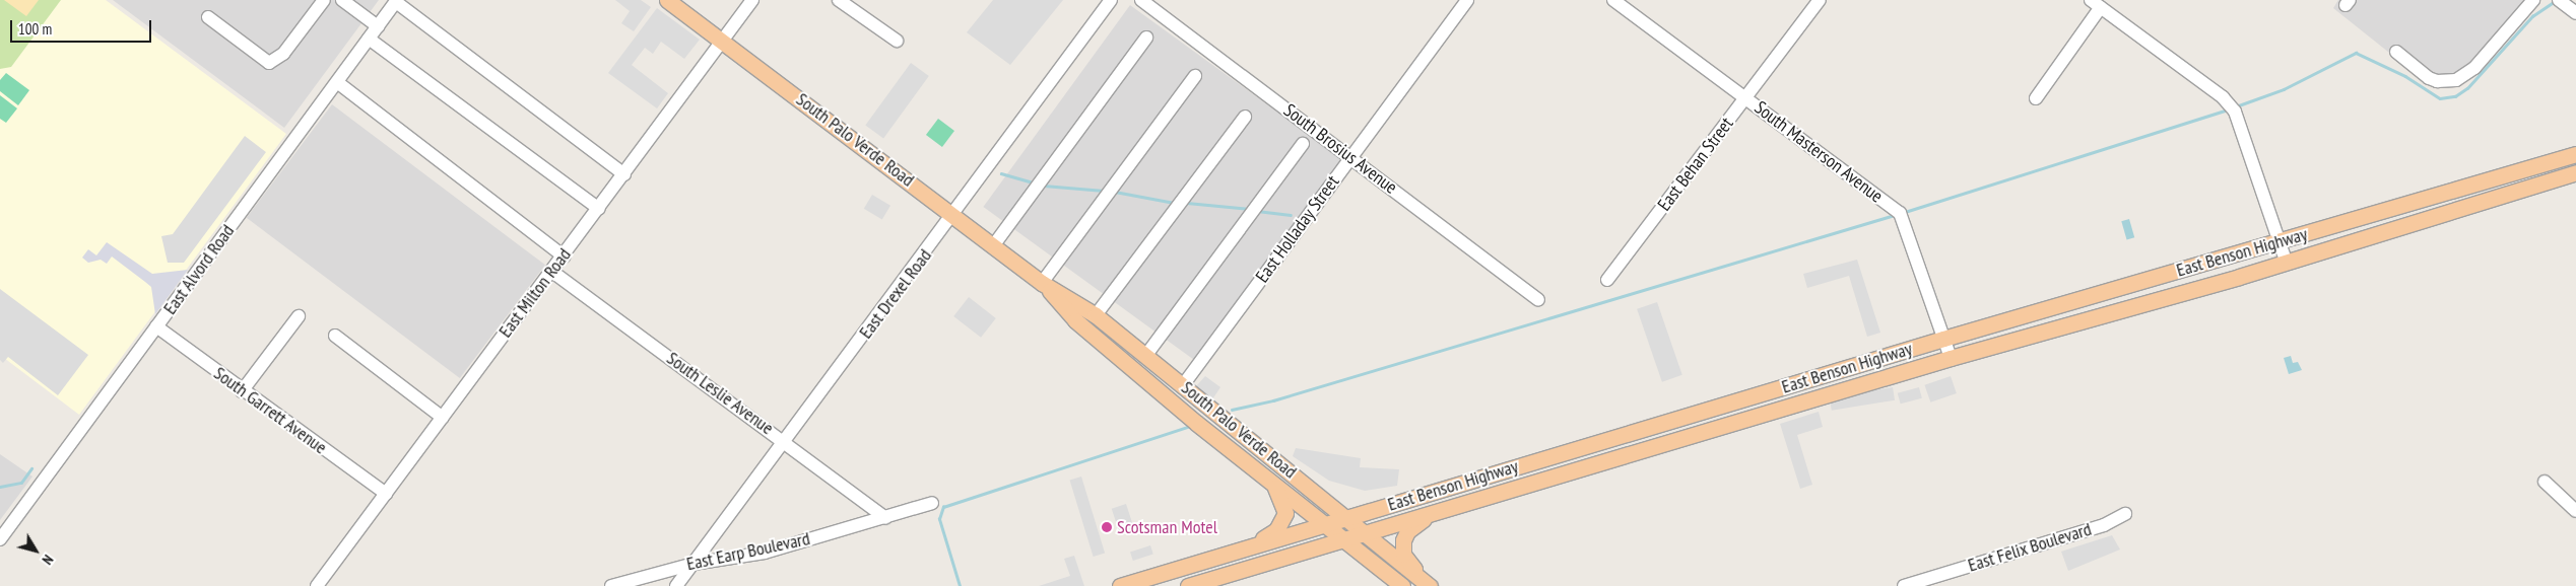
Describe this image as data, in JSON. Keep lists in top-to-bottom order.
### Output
{
  "streets": {
    "main road": ["South Palo Verde Road", "East Benson Highway"],
    "street": [
      "South Brosius Avenue",
      "South Masterson Avenue",
      "East Behan Street",
      "East Holladay Street",
      "East Alvord Road",
      "East Milton Road",
      "East Drexel Road",
      "South Leslie Avenue",
      "South Garrett Avenue",
      "East Felix Boulevard",
      "East Earp Boulevard"
    ]
  },
  "crossings": [
    ["South Palo Verde Road", "East Holladay Street"],
    ["South Palo Verde Road", "East Benson Highway"],
    ["South Palo Verde Road", "East Milton Road"],
    ["South Palo Verde Road", "East Drexel Road"],
    ["South Brosius Avenue", "East Holladay Street"],
    ["South Masterson Avenue", "East Behan Street"],
    ["South Masterson Avenue", "East Benson Highway"],
    ["East Alvord Road", "South Garrett Avenue"],
    ["East Milton Road", "South Leslie Avenue"],
    ["East Milton Road", "South Garrett Avenue"],
    ["East Drexel Road", "South Leslie Avenue"],
    ["East Drexel Road", "East Earp Boulevard"],
    ["South Leslie Avenue", "East Earp Boulevard"]
  ],
  "places": ["Scotsman Motel"],
  "scale_bar": "100 m",
  "north": "bottom right"
}
